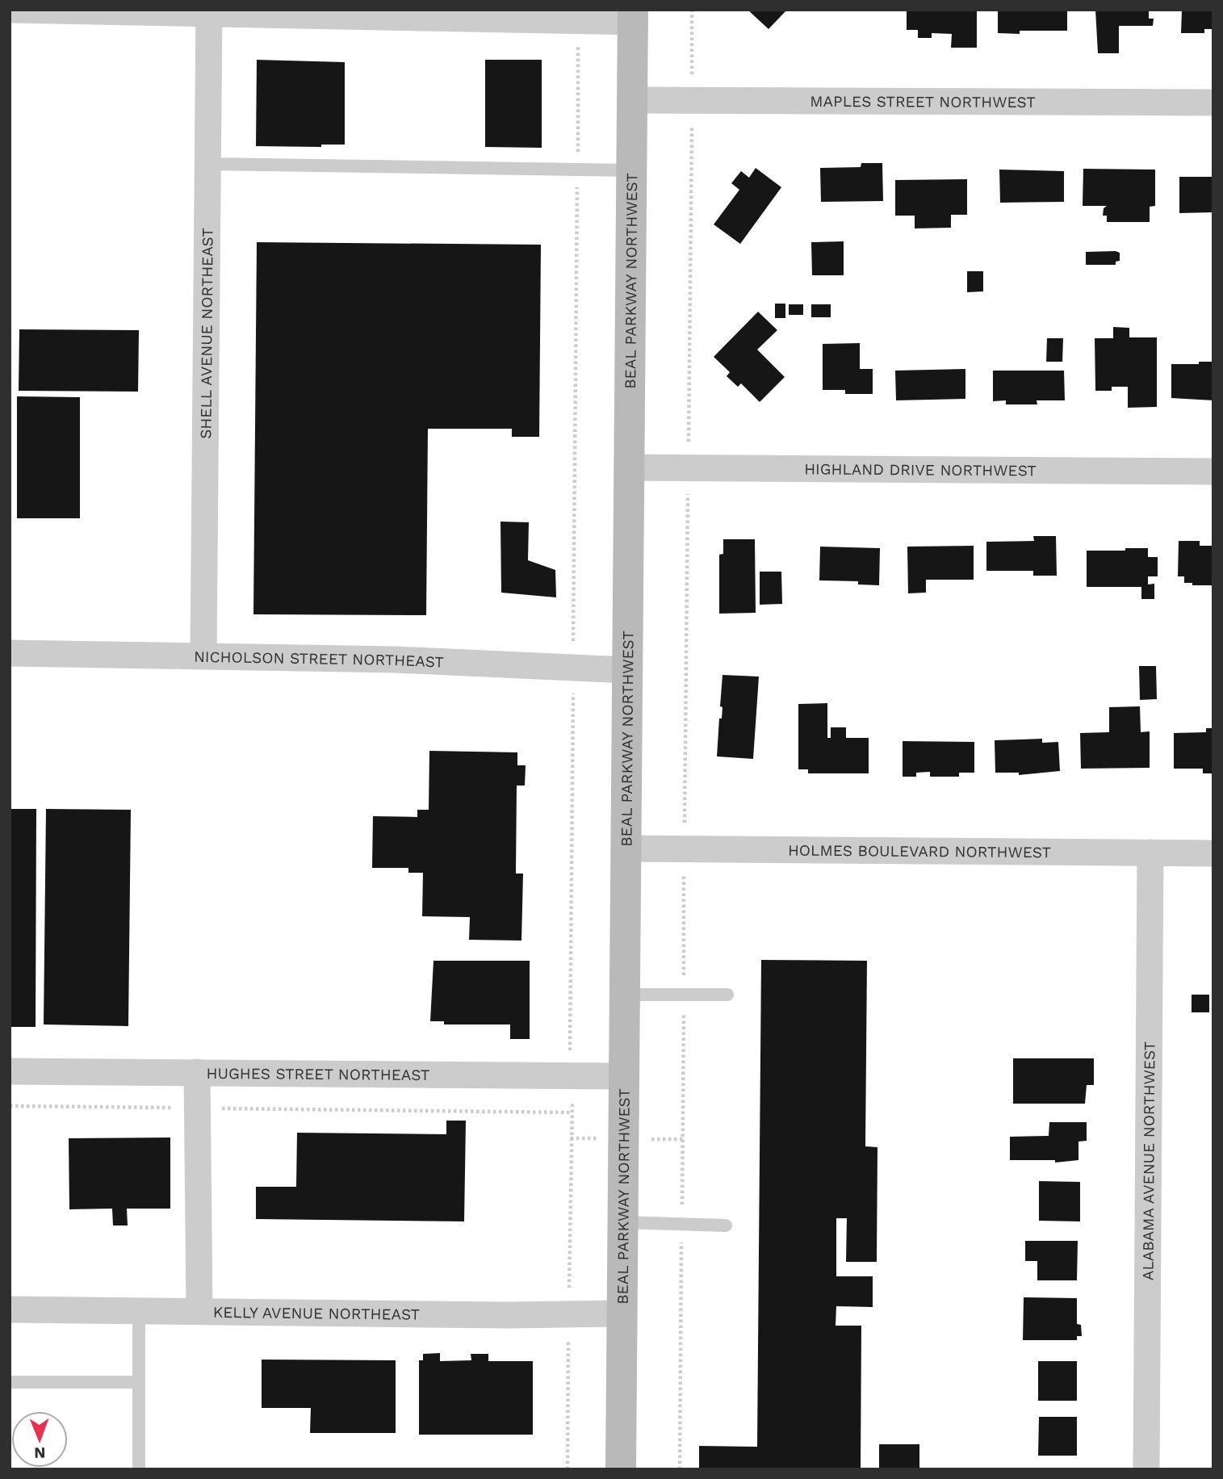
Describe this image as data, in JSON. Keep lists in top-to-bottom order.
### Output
{
  "streets": {
    "main road": ["BEAL PARKWAY NORTHWEST"],
    "street": [
      "MAPLES STREET NORTHWEST",
      "SHELL AVENUE NORTHEAST",
      "HIGHLAND DRIVE NORTHWEST",
      "NICHOLSON STREET NORTHEAST",
      "HOLMES BOULEVARD NORTHWEST",
      "HUGHES STREET NORTHEAST",
      "ALABAMA AVENUE NORTHWEST",
      "KELLY AVENUE NORTHEAST"
    ]
  },
  "crossings": [
    ["MAPLES STREET NORTHWEST", "BEAL PARKWAY NORTHWEST"],
    ["BEAL PARKWAY NORTHWEST", "HIGHLAND DRIVE NORTHWEST"],
    ["BEAL PARKWAY NORTHWEST", "NICHOLSON STREET NORTHEAST"],
    ["BEAL PARKWAY NORTHWEST", "HOLMES BOULEVARD NORTHWEST"],
    ["BEAL PARKWAY NORTHWEST", "HUGHES STREET NORTHEAST"],
    ["BEAL PARKWAY NORTHWEST", "KELLY AVENUE NORTHEAST"],
    ["SHELL AVENUE NORTHEAST", "NICHOLSON STREET NORTHEAST"],
    ["HOLMES BOULEVARD NORTHWEST", "ALABAMA AVENUE NORTHWEST"]
  ],
  "north": "bottom"
}
